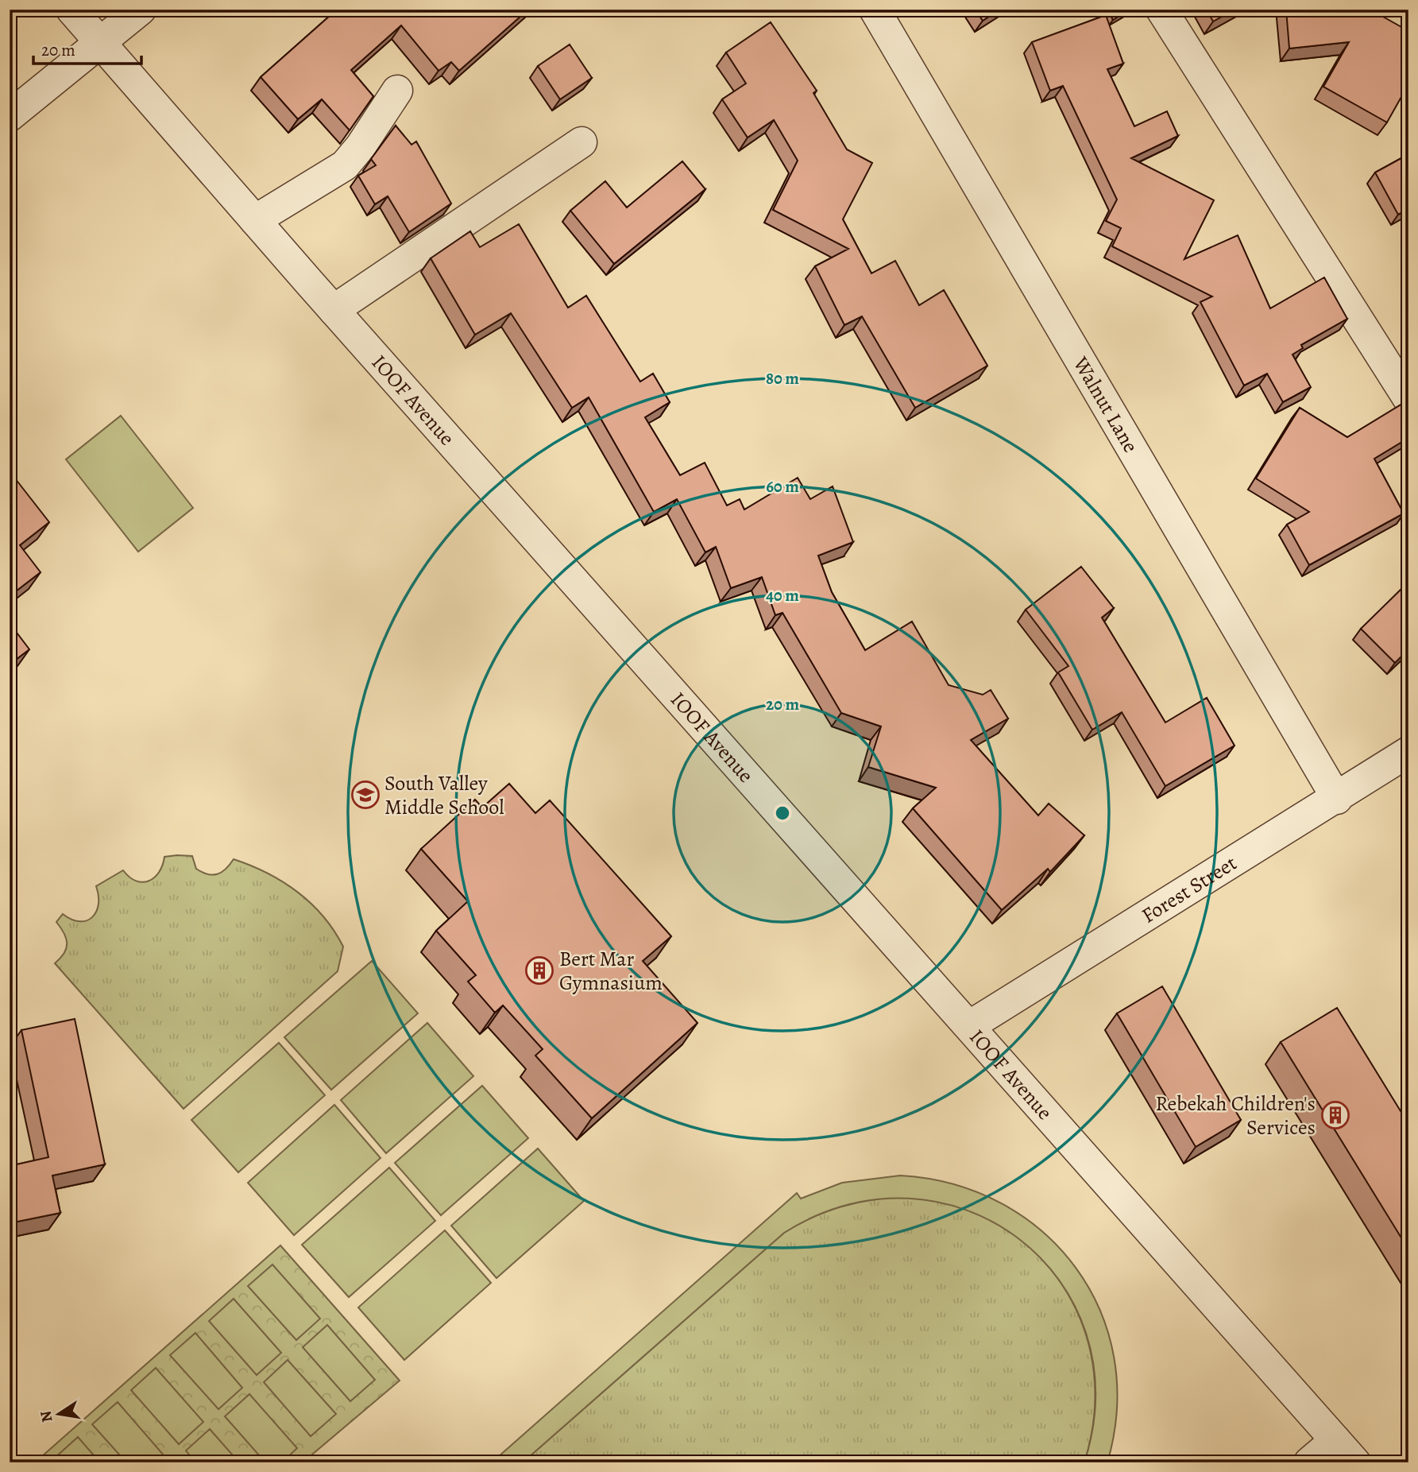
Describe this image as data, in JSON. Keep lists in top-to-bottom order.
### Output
{
  "streets": {
    "street": ["IOOF Avenue", "Walnut Lane", "Forest Street"]
  },
  "crossings": [
    ["IOOF Avenue", "Forest Street"],
    ["Walnut Lane", "Forest Street"]
  ],
  "places": {
    "school or university": ["South Valley Middle School"],
    "building": ["Bert Mar Gymnasium", "Rebekah Children's Services"]
  },
  "scale_bar": "20 m",
  "north": "left",
  "rings": [
    "80 m",
    "60 m",
    "40 m",
    "20 m"
  ]
}
